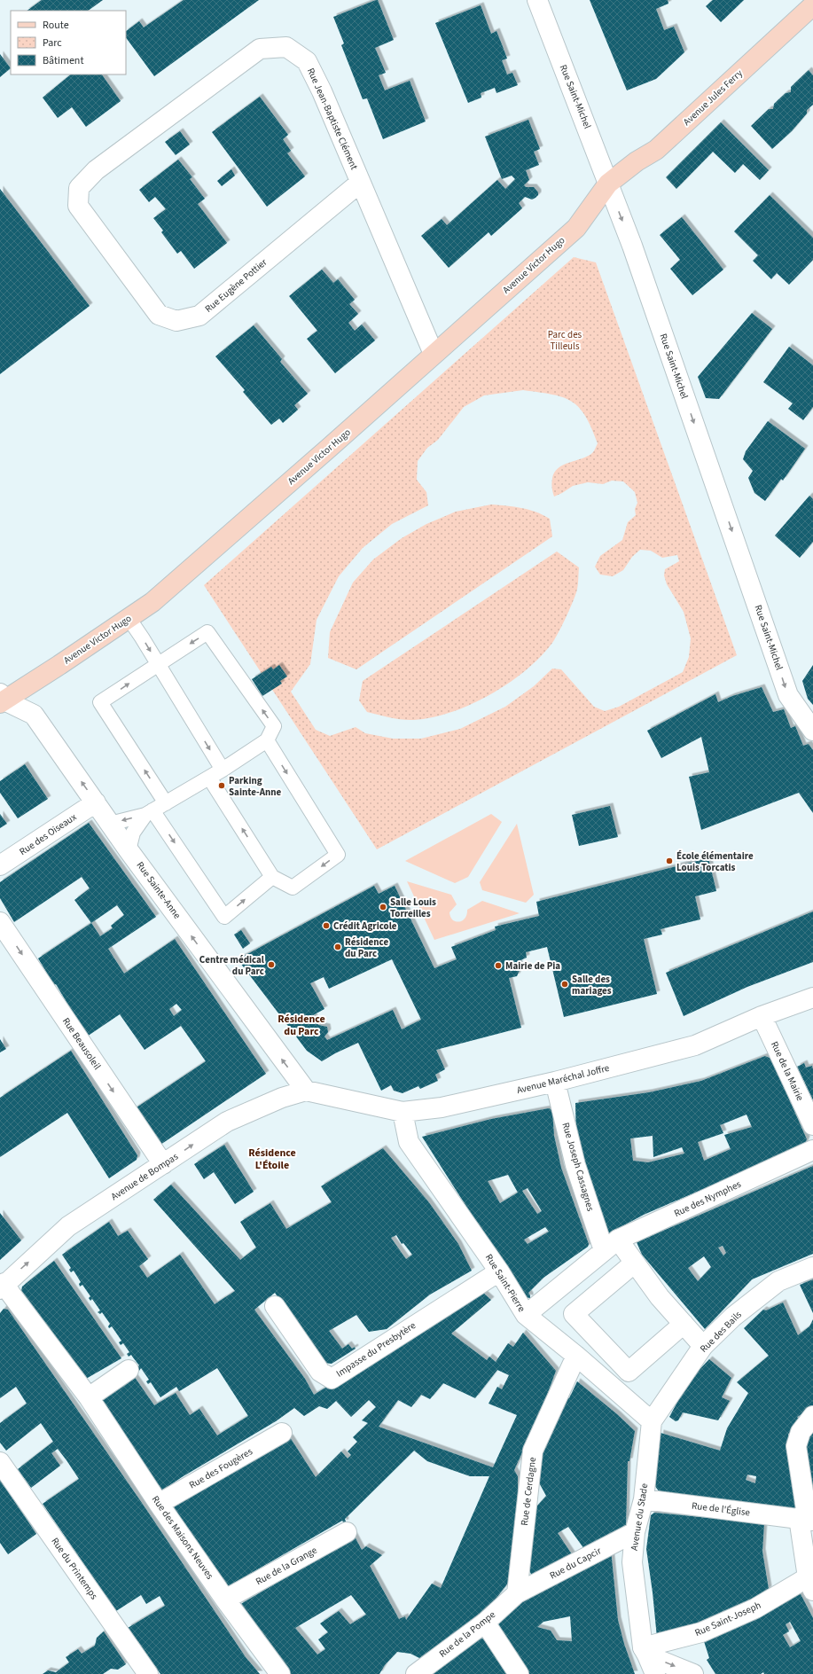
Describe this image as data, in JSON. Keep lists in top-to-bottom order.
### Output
{
  "streets": {
    "main road": ["Avenue Jules Ferry", "Avenue Victor Hugo"],
    "street": [
      "Rue Saint-Michel",
      "Rue Jean-Baptiste Clément",
      "Rue Eugène Pottier",
      "Rue des Oiseaux",
      "Rue Sainte-Anne",
      "Rue Beausoleil",
      "Rue de la Mairie",
      "Avenue Maréchal Joffre",
      "Rue Joseph Cassagnes",
      "Avenue de Bompas",
      "Rue des Nymphes",
      "Rue Saint-Pierre",
      "Rue des Bails",
      "Impasse du Presbytère",
      "Rue des Fougères",
      "Rue de Cerdagne",
      "Rue de l'Église",
      "Avenue du Stade",
      "Rue des Maisons Neuves",
      "Rue du Capcir",
      "Rue de la Grange",
      "Rue du Printemps",
      "Rue Saint-Joseph",
      "Rue de la Pompe"
    ]
  },
  "crossings": [
    ["Rue Saint-Michel", "Avenue Jules Ferry"],
    ["Rue Saint-Michel", "Avenue Victor Hugo"],
    ["Avenue Jules Ferry", "Avenue Victor Hugo"],
    ["Rue Jean-Baptiste Clément", "Avenue Victor Hugo"],
    ["Rue Jean-Baptiste Clément", "Rue Eugène Pottier"],
    ["Avenue Victor Hugo", "Rue Sainte-Anne"],
    ["Rue des Oiseaux", "Rue Sainte-Anne"],
    ["Rue Sainte-Anne", "Avenue Maréchal Joffre"],
    ["Rue Sainte-Anne", "Avenue de Bompas"],
    ["Rue Beausoleil", "Avenue de Bompas"],
    ["Rue de la Mairie", "Avenue Maréchal Joffre"],
    ["Avenue Maréchal Joffre", "Rue Joseph Cassagnes"],
    ["Avenue Maréchal Joffre", "Avenue de Bompas"],
    ["Avenue Maréchal Joffre", "Rue Saint-Pierre"],
    ["Rue Joseph Cassagnes", "Rue des Nymphes"],
    ["Rue Joseph Cassagnes", "Rue des Bails"],
    ["Avenue de Bompas", "Rue des Maisons Neuves"],
    ["Rue des Nymphes", "Rue Saint-Pierre"],
    ["Rue Saint-Pierre", "Rue des Bails"],
    ["Rue Saint-Pierre", "Impasse du Presbytère"],
    ["Rue Saint-Pierre", "Rue de Cerdagne"],
    ["Rue Saint-Pierre", "Avenue du Stade"],
    ["Rue des Bails", "Avenue du Stade"],
    ["Rue des Fougères", "Rue des Maisons Neuves"],
    ["Rue de Cerdagne", "Rue du Capcir"],
    ["Rue de Cerdagne", "Rue de la Pompe"],
    ["Rue de l'Église", "Avenue du Stade"],
    ["Avenue du Stade", "Rue du Capcir"],
    ["Avenue du Stade", "Rue Saint-Joseph"],
    ["Rue des Maisons Neuves", "Rue de la Grange"],
    ["Rue du Capcir", "Rue de la Pompe"]
  ],
  "one_way": [
    "Rue Saint-Michel",
    "Rue Sainte-Anne",
    "Rue Beausoleil",
    "Avenue de Bompas"
  ],
  "districts": ["Résidence du Parc", "Résidence L'Étoile"],
  "parks": ["Parc des Tilleuls"],
  "places": [
    "Parking Sainte-Anne",
    "École élémentaire Louis Torcatis",
    "Salle Louis Torreilles",
    "Crédit Agricole",
    "Résidence du Parc",
    "Centre médical du Parc",
    "Mairie de Pia",
    "Salle des mariages"
  ],
  "legend": ["Route", "Parc", "Bâtiment"]
}
